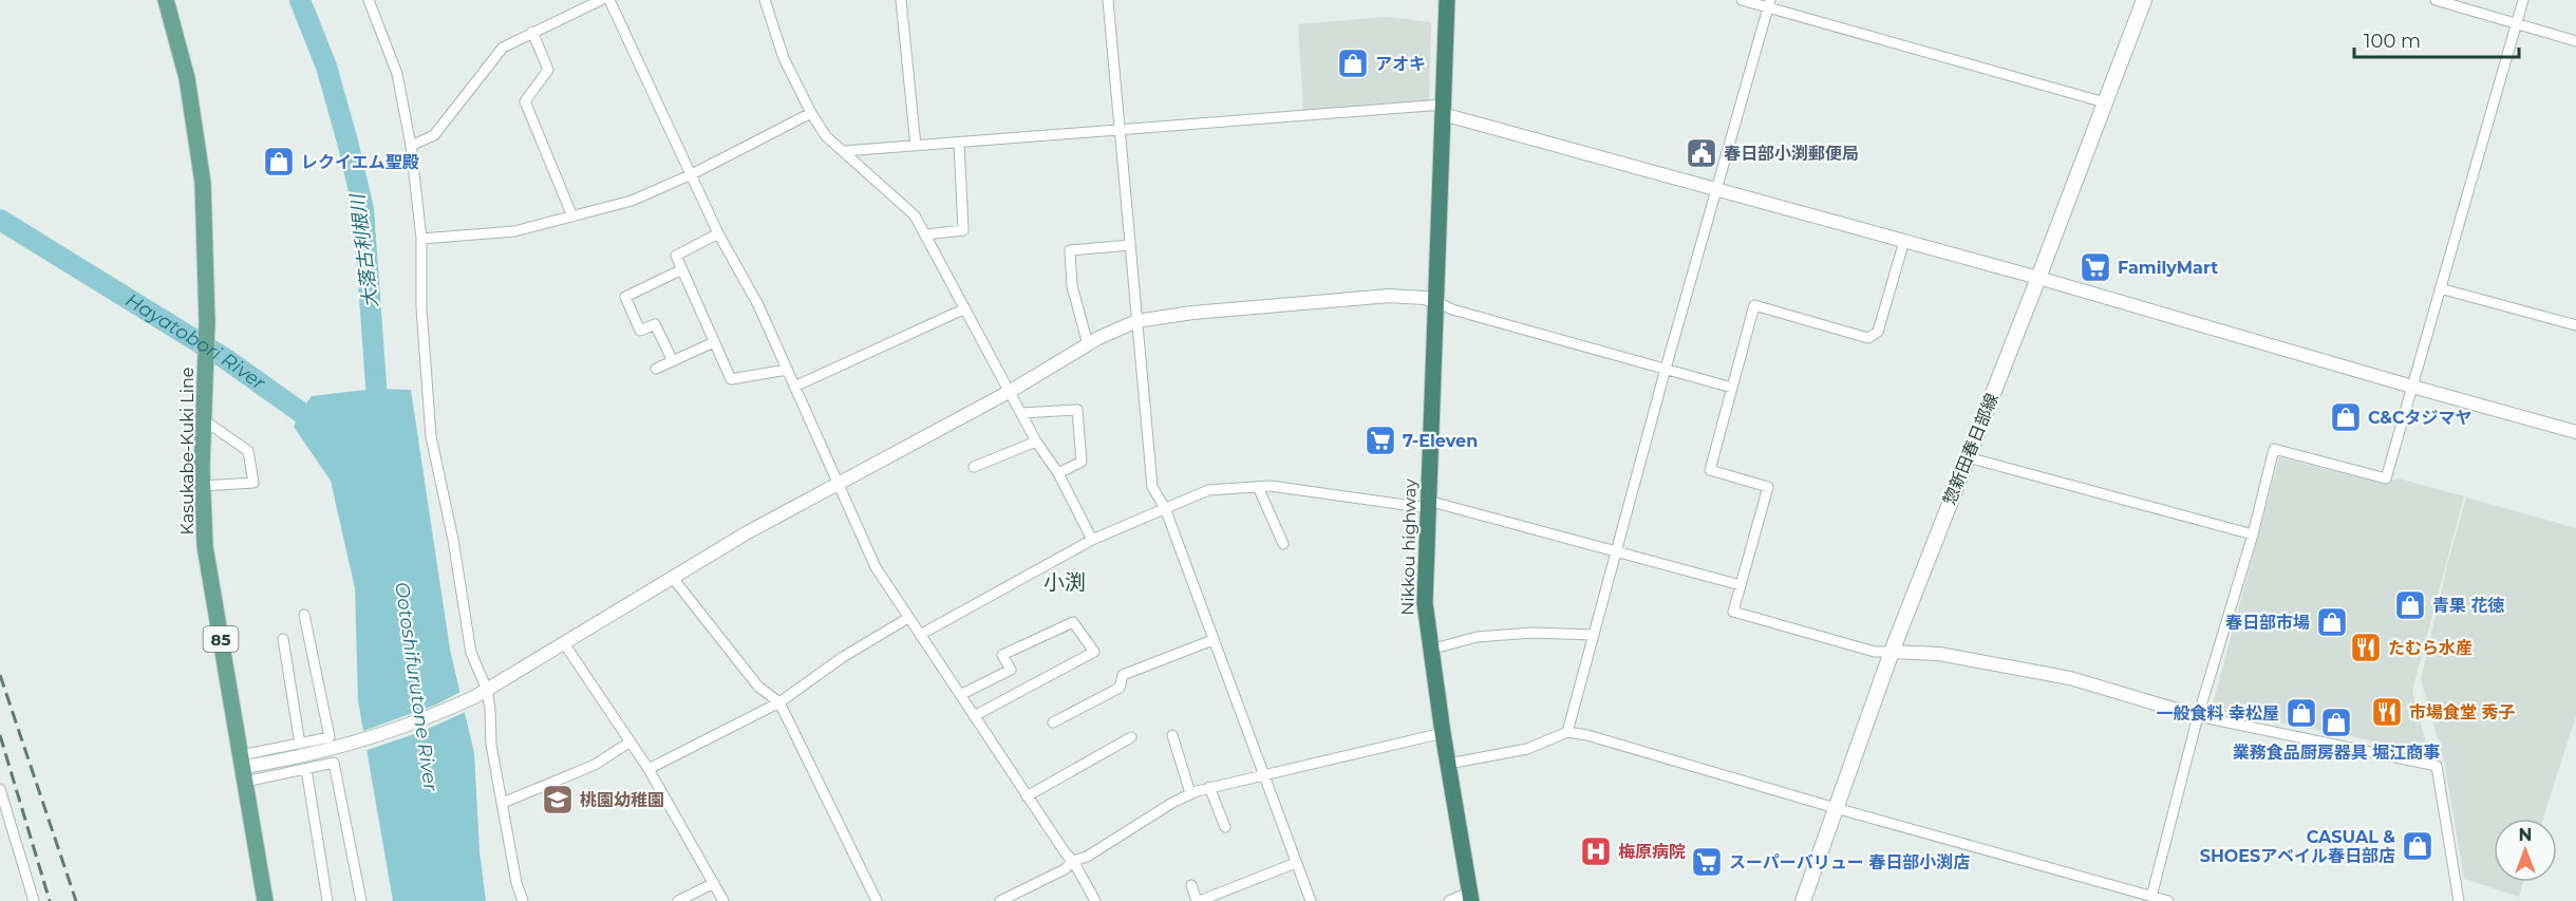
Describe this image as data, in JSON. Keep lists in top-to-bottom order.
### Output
{
  "streets": {
    "highway": ["Nikkou highway"],
    "main road": ["惣新田春日部線", "Kasukabe-Kuki Line", "85"]
  },
  "districts": ["小渕"],
  "water": ["大落古利根川", "Hayatobori River", "Ootoshifurutone River"],
  "places": {
    "shop": [
      "アオキ",
      "レクイエム聖殿",
      "C&Cタジマヤ",
      "青果 花徳",
      "春日部市場",
      "一般食料 幸松屋",
      "業務食品厨房器具 堀江商事",
      "CASUAL & SHOESアベイル春日部店"
    ],
    "public building": ["春日部小渕郵便局"],
    "supermarket": ["FamilyMart", "7-Eleven", "スーパーバリュー 春日部小渕店"],
    "restaurant": ["たむら水産", "市場食堂 秀子"],
    "school or university": ["桃園幼稚園"],
    "hospital": ["梅原病院"]
  },
  "scale_bar": "100 m",
  "north": "top"
}
